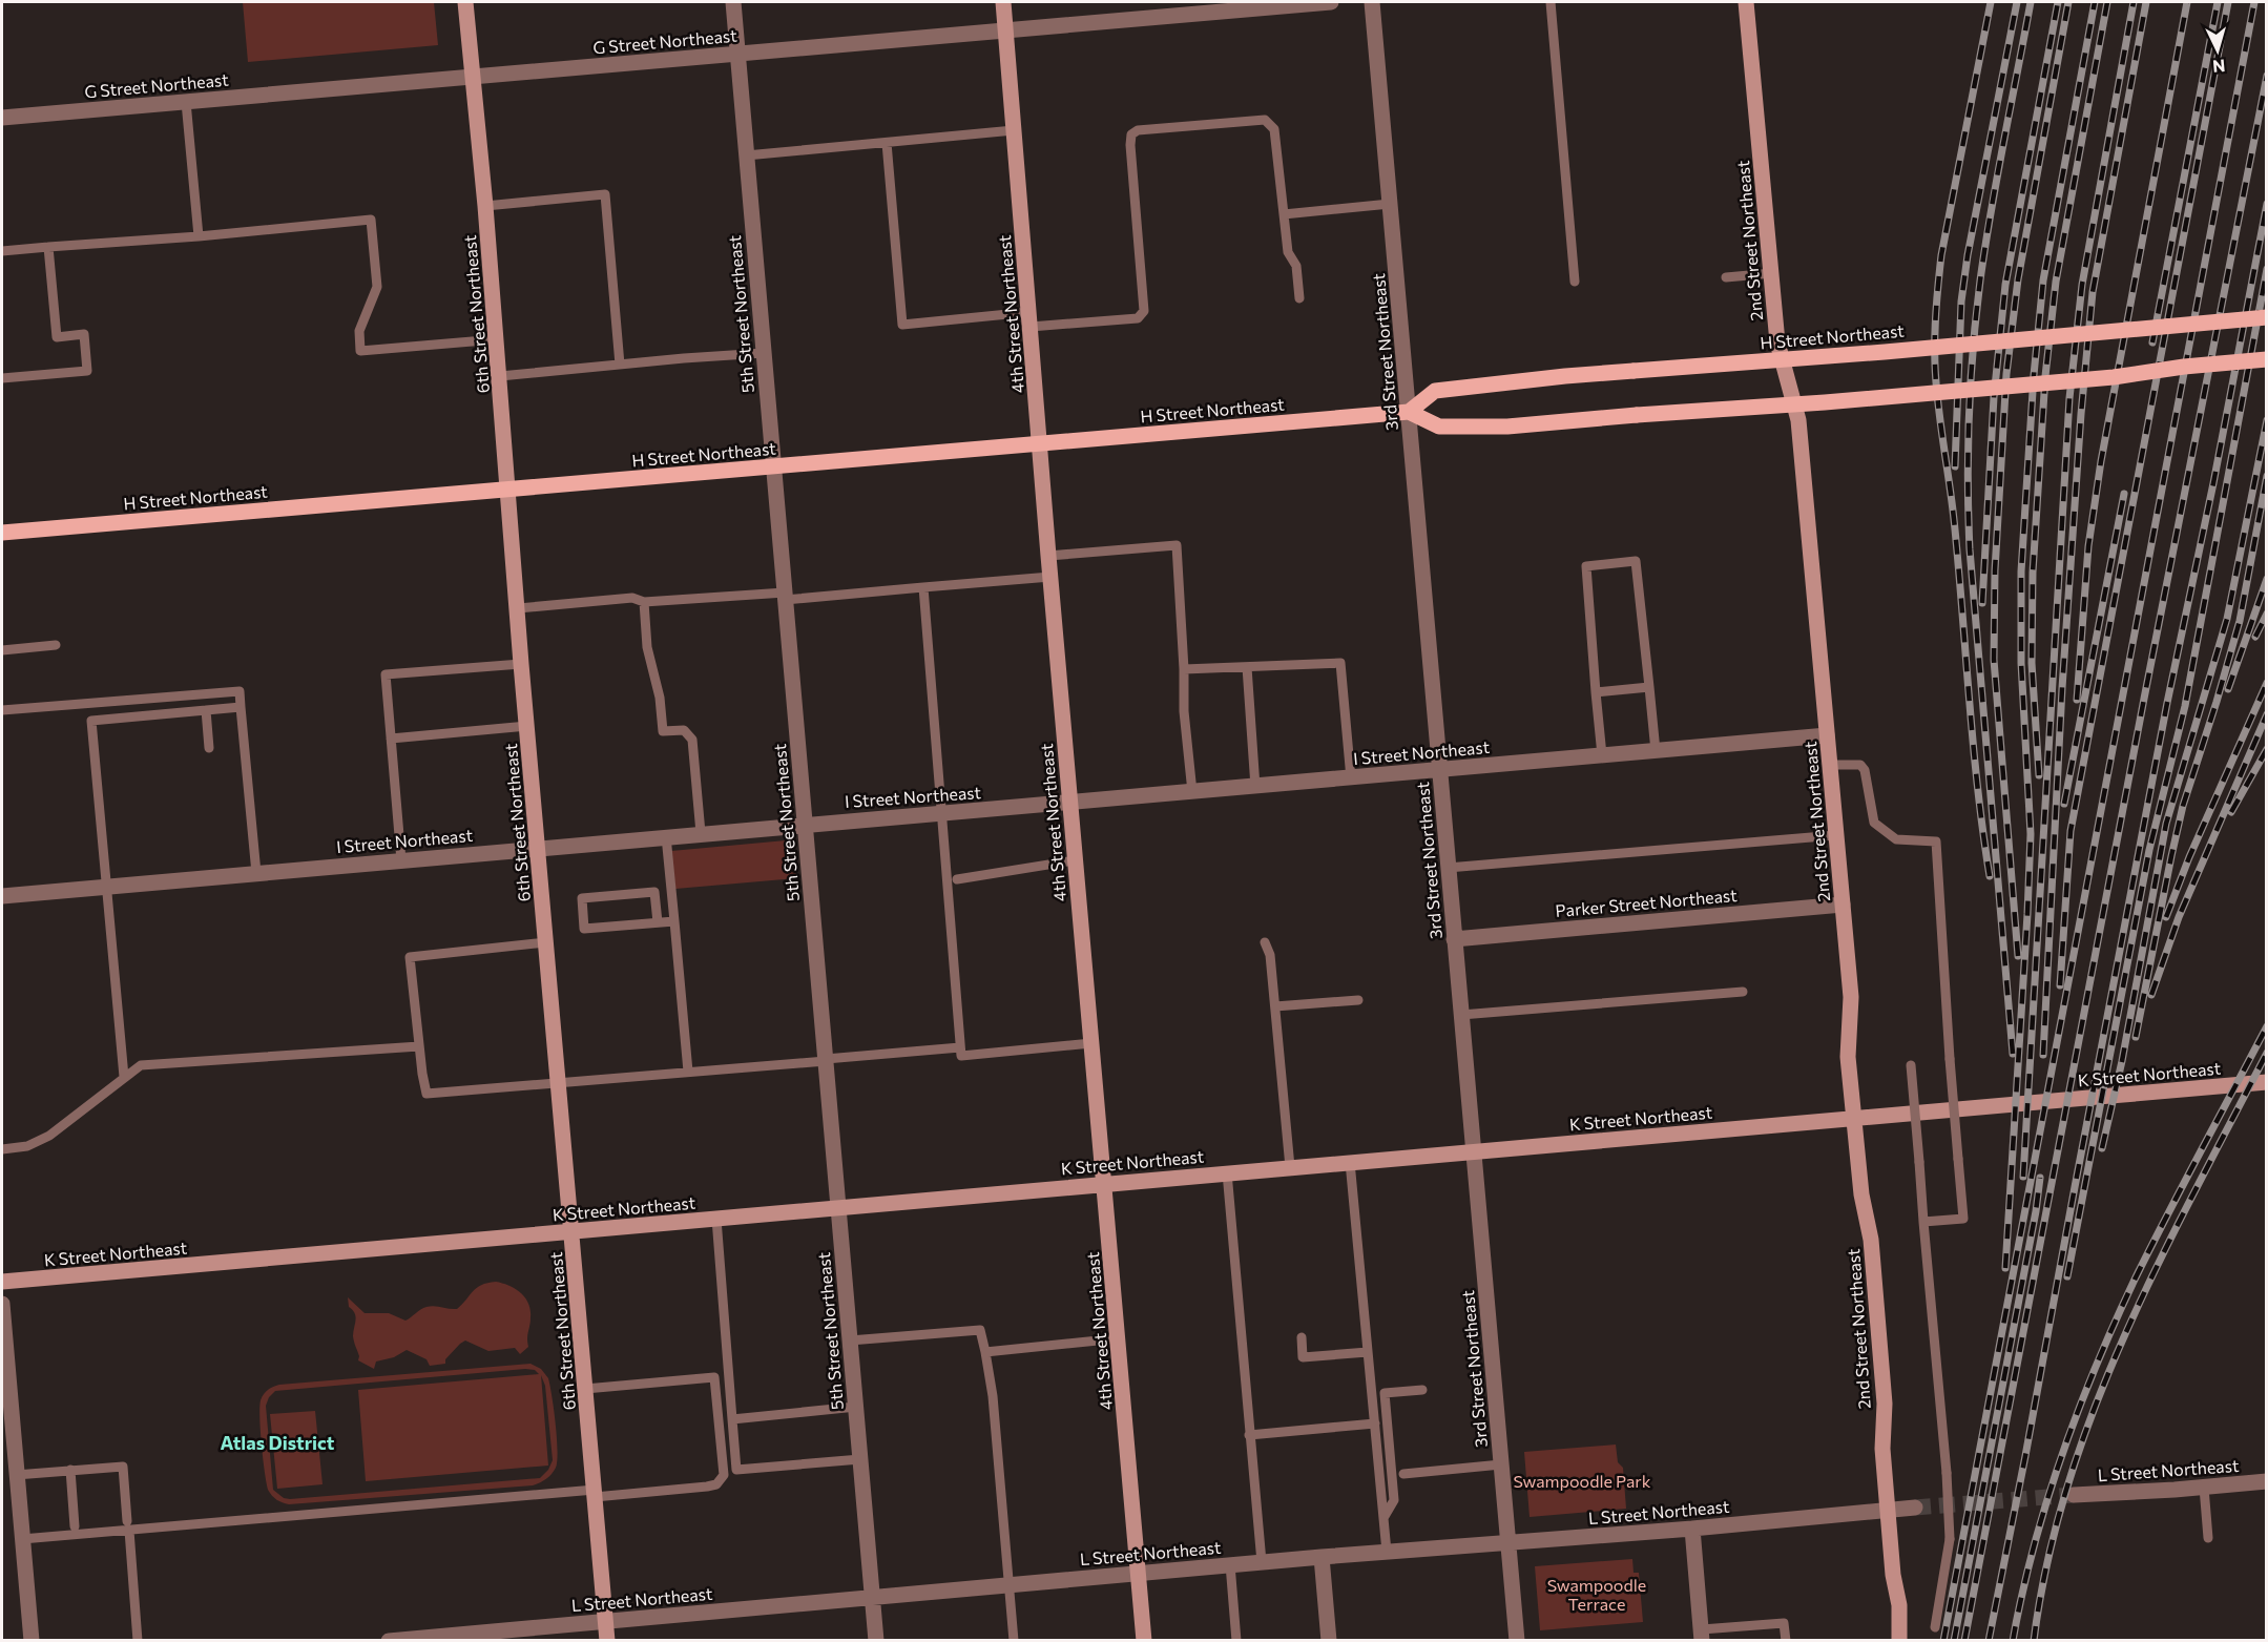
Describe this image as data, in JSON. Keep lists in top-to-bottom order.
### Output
{
  "streets": {
    "main road": ["H Street Northeast"],
    "street": [
      "G Street Northeast",
      "2nd Street Northeast",
      "6th Street Northeast",
      "5th Street Northeast",
      "4th Street Northeast",
      "3rd Street Northeast",
      "I Street Northeast",
      "Parker Street Northeast",
      "K Street Northeast",
      "L Street Northeast"
    ]
  },
  "crossings": [
    ["G Street Northeast", "6th Street Northeast"],
    ["G Street Northeast", "5th Street Northeast"],
    ["G Street Northeast", "4th Street Northeast"],
    ["2nd Street Northeast", "I Street Northeast"],
    ["2nd Street Northeast", "Parker Street Northeast"],
    ["2nd Street Northeast", "K Street Northeast"],
    ["2nd Street Northeast", "L Street Northeast"],
    ["6th Street Northeast", "H Street Northeast"],
    ["6th Street Northeast", "I Street Northeast"],
    ["6th Street Northeast", "K Street Northeast"],
    ["6th Street Northeast", "L Street Northeast"],
    ["5th Street Northeast", "H Street Northeast"],
    ["5th Street Northeast", "I Street Northeast"],
    ["5th Street Northeast", "K Street Northeast"],
    ["5th Street Northeast", "L Street Northeast"],
    ["4th Street Northeast", "H Street Northeast"],
    ["4th Street Northeast", "I Street Northeast"],
    ["4th Street Northeast", "K Street Northeast"],
    ["4th Street Northeast", "L Street Northeast"],
    ["H Street Northeast", "3rd Street Northeast"],
    ["3rd Street Northeast", "I Street Northeast"],
    ["3rd Street Northeast", "Parker Street Northeast"],
    ["3rd Street Northeast", "K Street Northeast"],
    ["3rd Street Northeast", "L Street Northeast"]
  ],
  "districts": ["Atlas District"],
  "parks": ["Swampoodle Park", "Swampoodle Terrace"],
  "north": "bottom"
}
